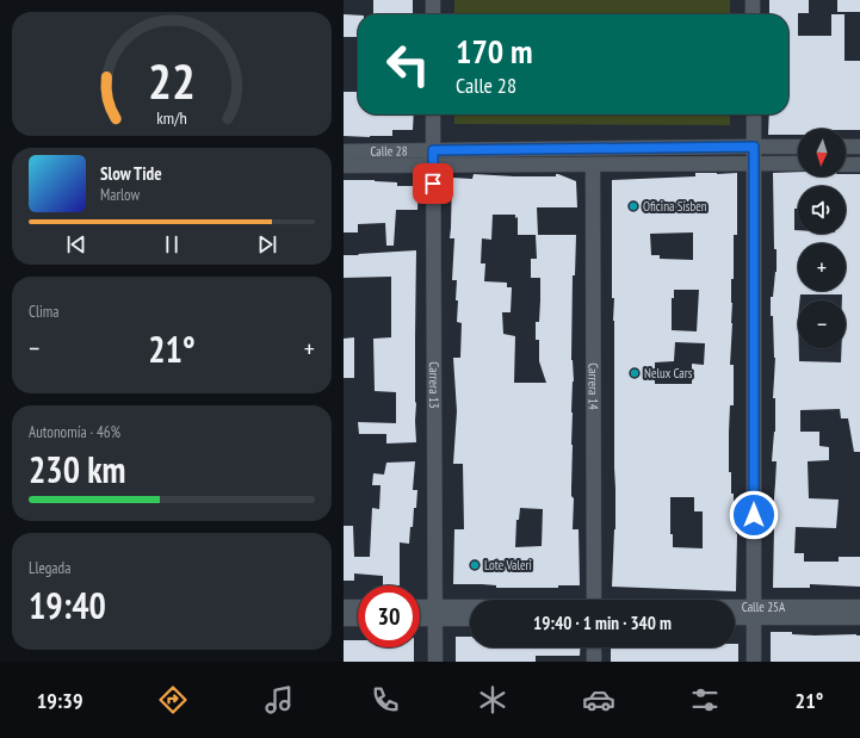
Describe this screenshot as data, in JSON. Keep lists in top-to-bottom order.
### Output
{
  "streets": {
    "street": [
      "Calle 28",
      "Carrera 13",
      "Carrera 14",
      "Calle 25A"
    ]
  },
  "crossings": [
    ["Calle 28", "Carrera 13"],
    ["Calle 28", "Carrera 14"],
    ["Carrera 13", "Calle 25A"]
  ],
  "places": ["Oficina Sisben", "Nelux Cars", "Lote Valeri"],
  "north": "bottom",
  "page": {
    "turn": ["170 m", "Calle 28"],
    "map_buttons": ["+", "−"],
    "song": ["Slow Tide", "Marlow"],
    "tile": [
      "Clima",
      ["Autonomía · 46%", "230 km"],
      ["Llegada", "19:40"]
    ],
    "heat": ["−", "21°", "+"],
    "limit": "30",
    "trip": "19:40 · 1 min · 340 m",
    "tabs": ["19:39", "21°"],
    "gauge": ["22", "km/h"]
  }
}
